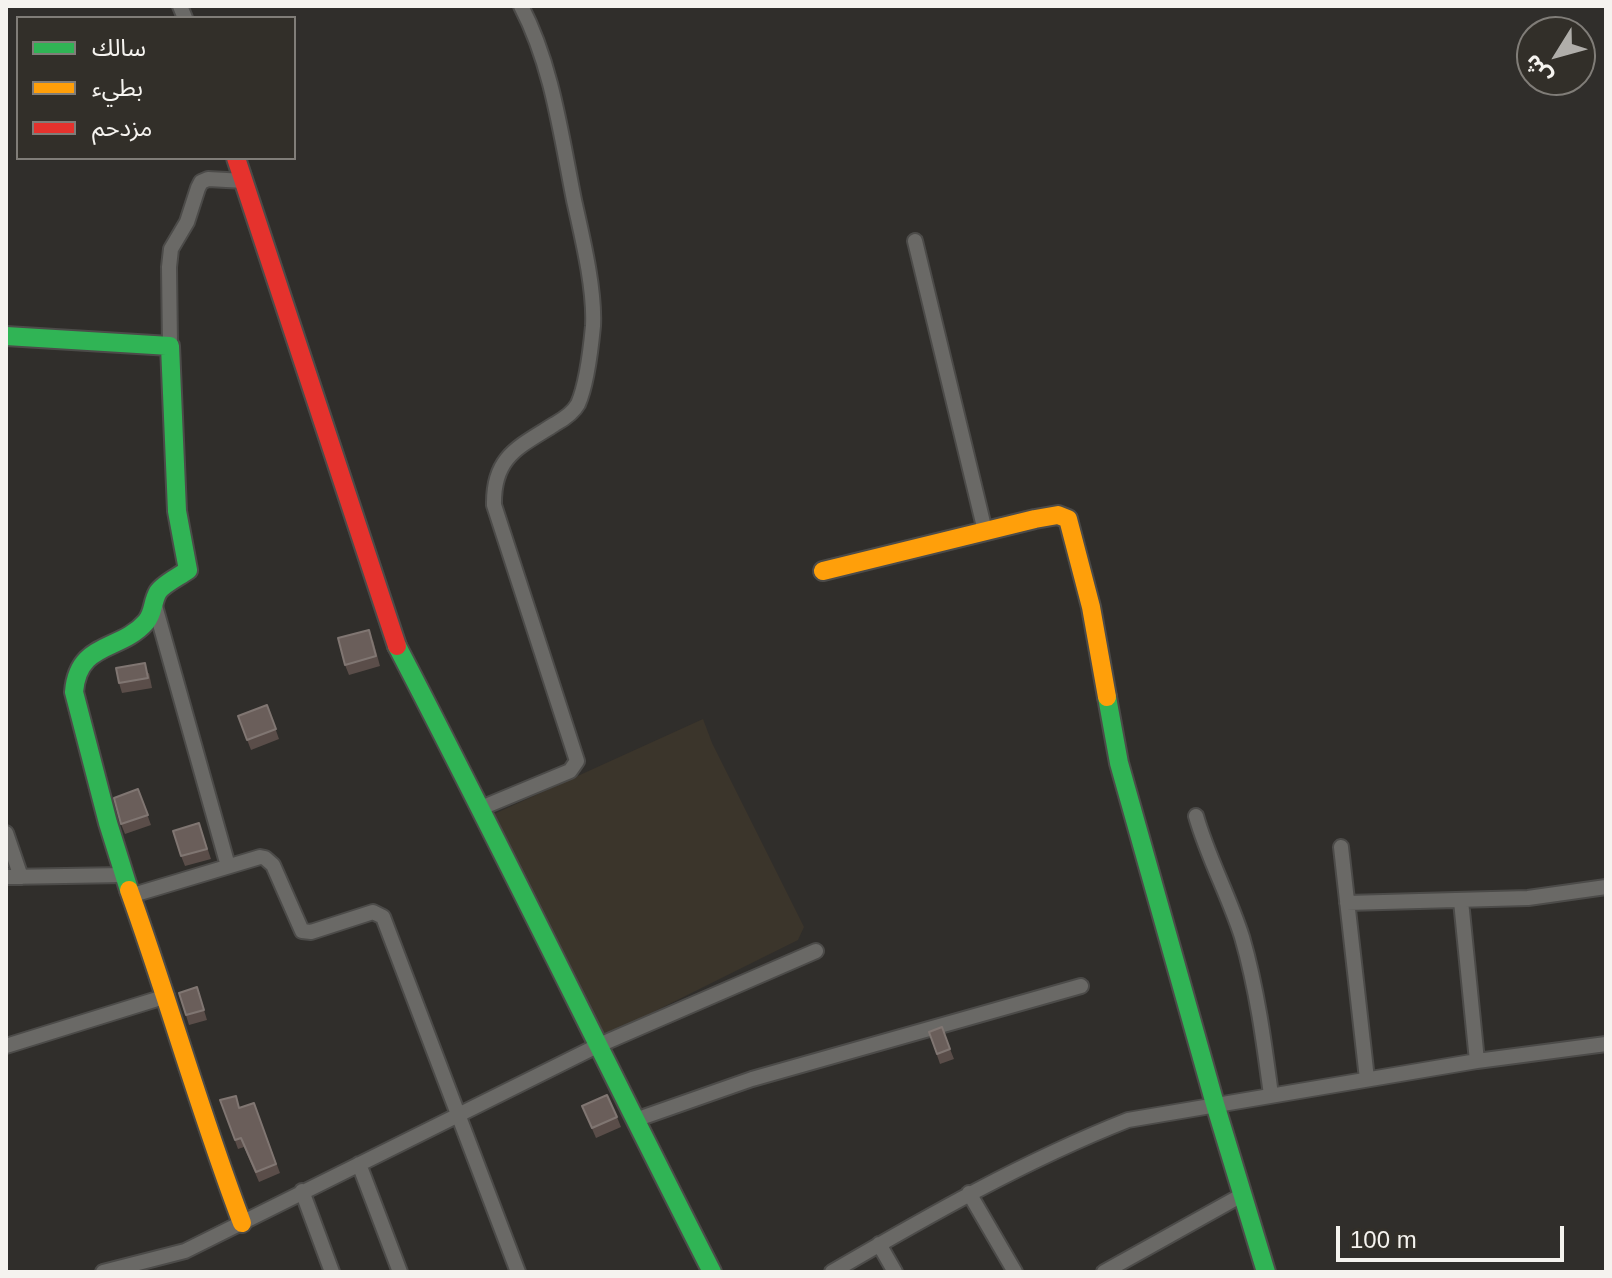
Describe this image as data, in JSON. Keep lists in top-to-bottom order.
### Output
{
  "legend": ["سالك", "بطيء", "مزدحم"],
  "scale_bar": "100 m",
  "north": "bottom left"
}
